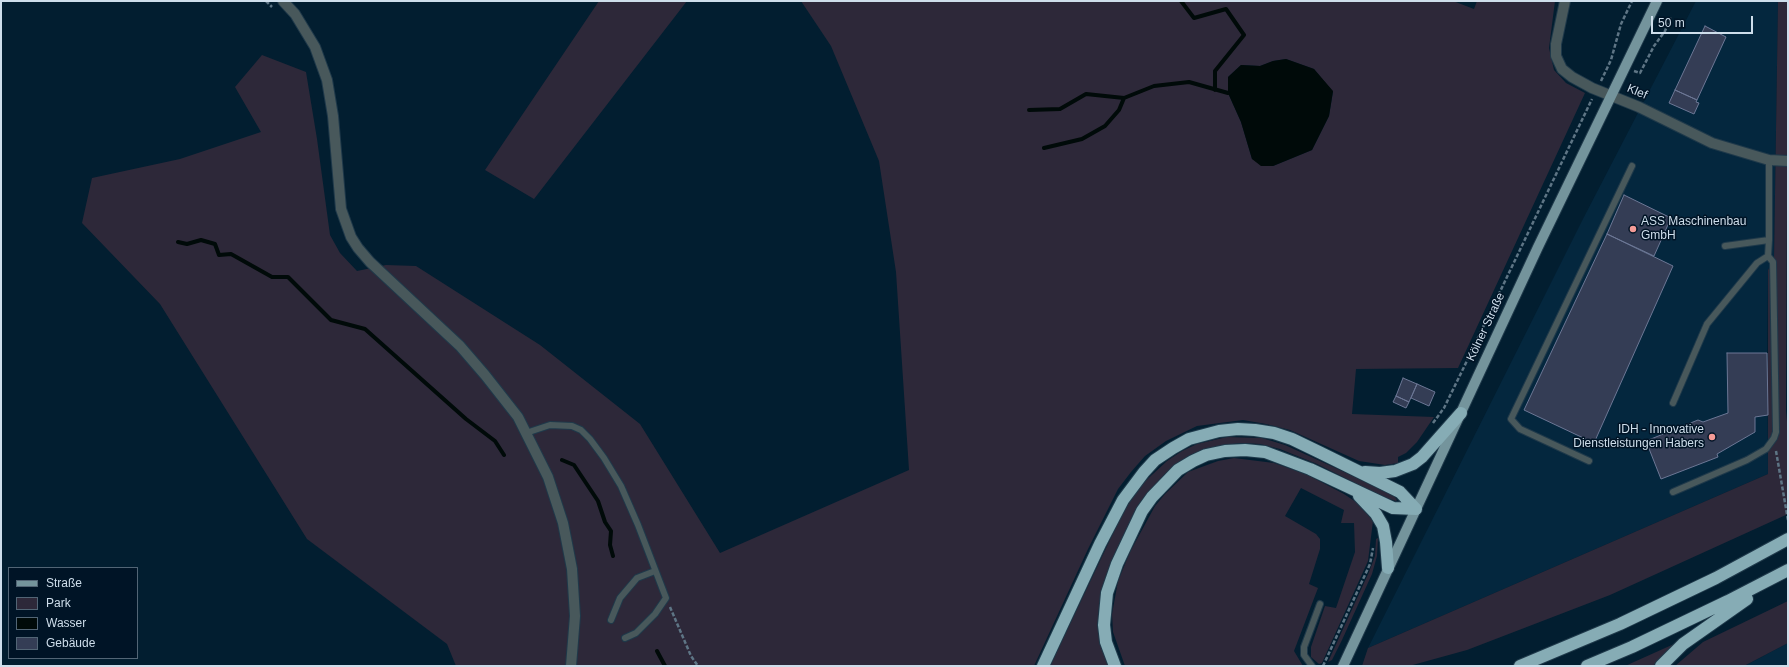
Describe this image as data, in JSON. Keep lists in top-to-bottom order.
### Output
{
  "streets": {
    "main road": ["Kölner Straße"],
    "street": ["Klef"]
  },
  "crossings": [
    ["Klef", "Kölner Straße"]
  ],
  "places": ["ASS Maschinenbau GmbH", "IDH - Innovative Dienstleistungen Habers"],
  "legend": [
    "Straße",
    "Park",
    "Wasser",
    "Gebäude"
  ],
  "scale_bar": "50 m"
}
